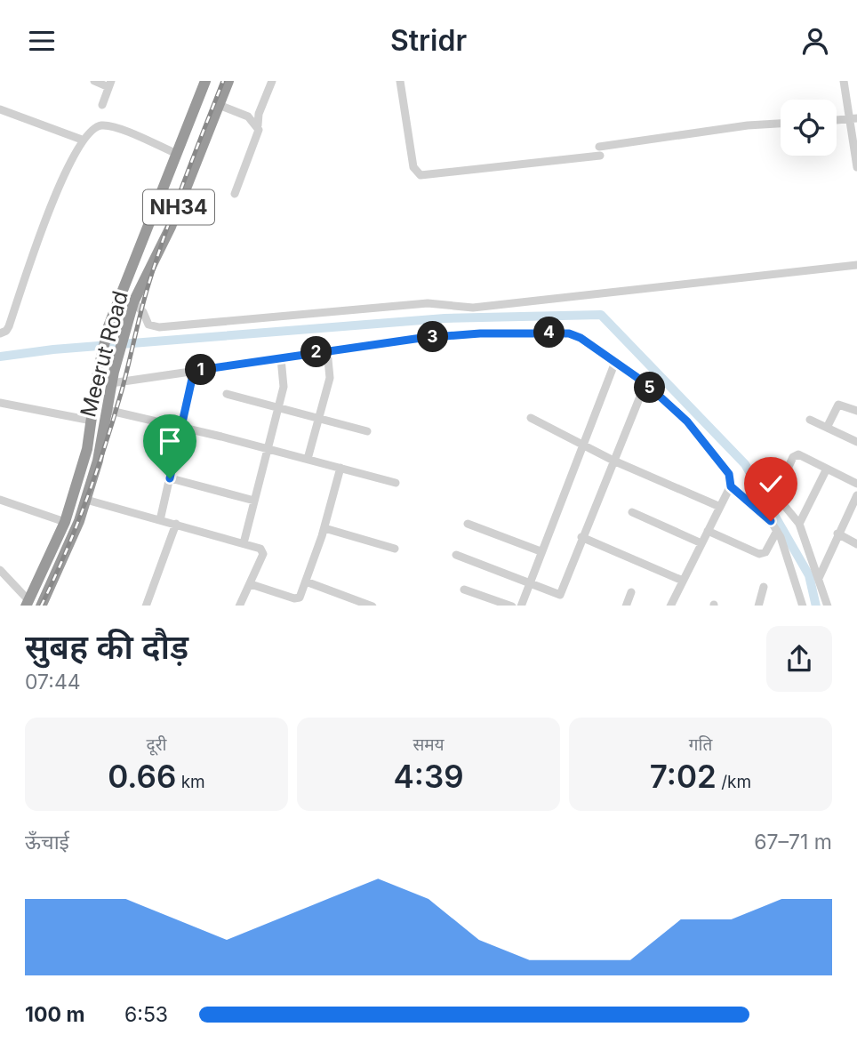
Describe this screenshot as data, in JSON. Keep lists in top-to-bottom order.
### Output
{
  "streets": {
    "highway": ["NH34", "Meerut Road"]
  },
  "page": {
    "header": "Stridr",
    "pins": [
      "4",
      "3",
      "2",
      "1",
      "5"
    ],
    "heading": ["सुबह की दौड़", "07:44"],
    "stats": [
      ["दूरी", "0.66 km"],
      ["समय", "4:39"],
      ["गति", "7:02 /km"]
    ],
    "chart": ["ऊँचाई", "67–71 m"],
    "list": [
      {
        "name": "100 m",
        "note": "6:53"
      }
    ]
  }
}
